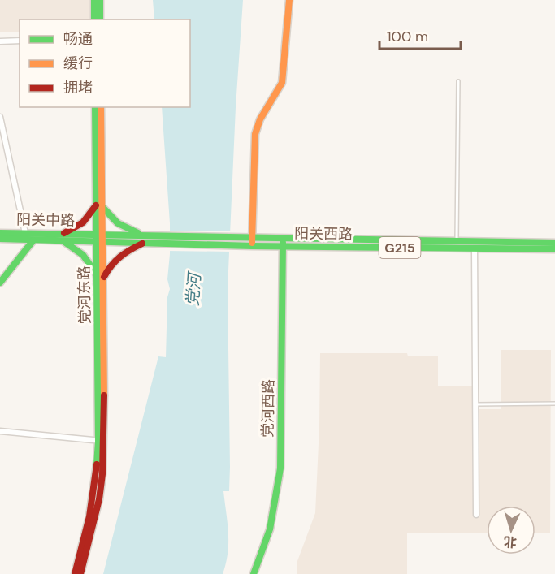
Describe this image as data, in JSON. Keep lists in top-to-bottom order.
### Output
{
  "streets": {
    "main road": [
      "阳关中路",
      "阳关西路",
      "G215",
      "党河东路",
      "党河西路"
    ]
  },
  "crossings": [
    ["阳关中路", "阳关西路"],
    ["阳关中路", "党河东路"],
    ["阳关西路", "党河东路"],
    ["阳关西路", "党河西路"]
  ],
  "water": ["党河"],
  "legend": ["畅通", "缓行", "拥堵"],
  "scale_bar": "100 m",
  "north": "bottom"
}
